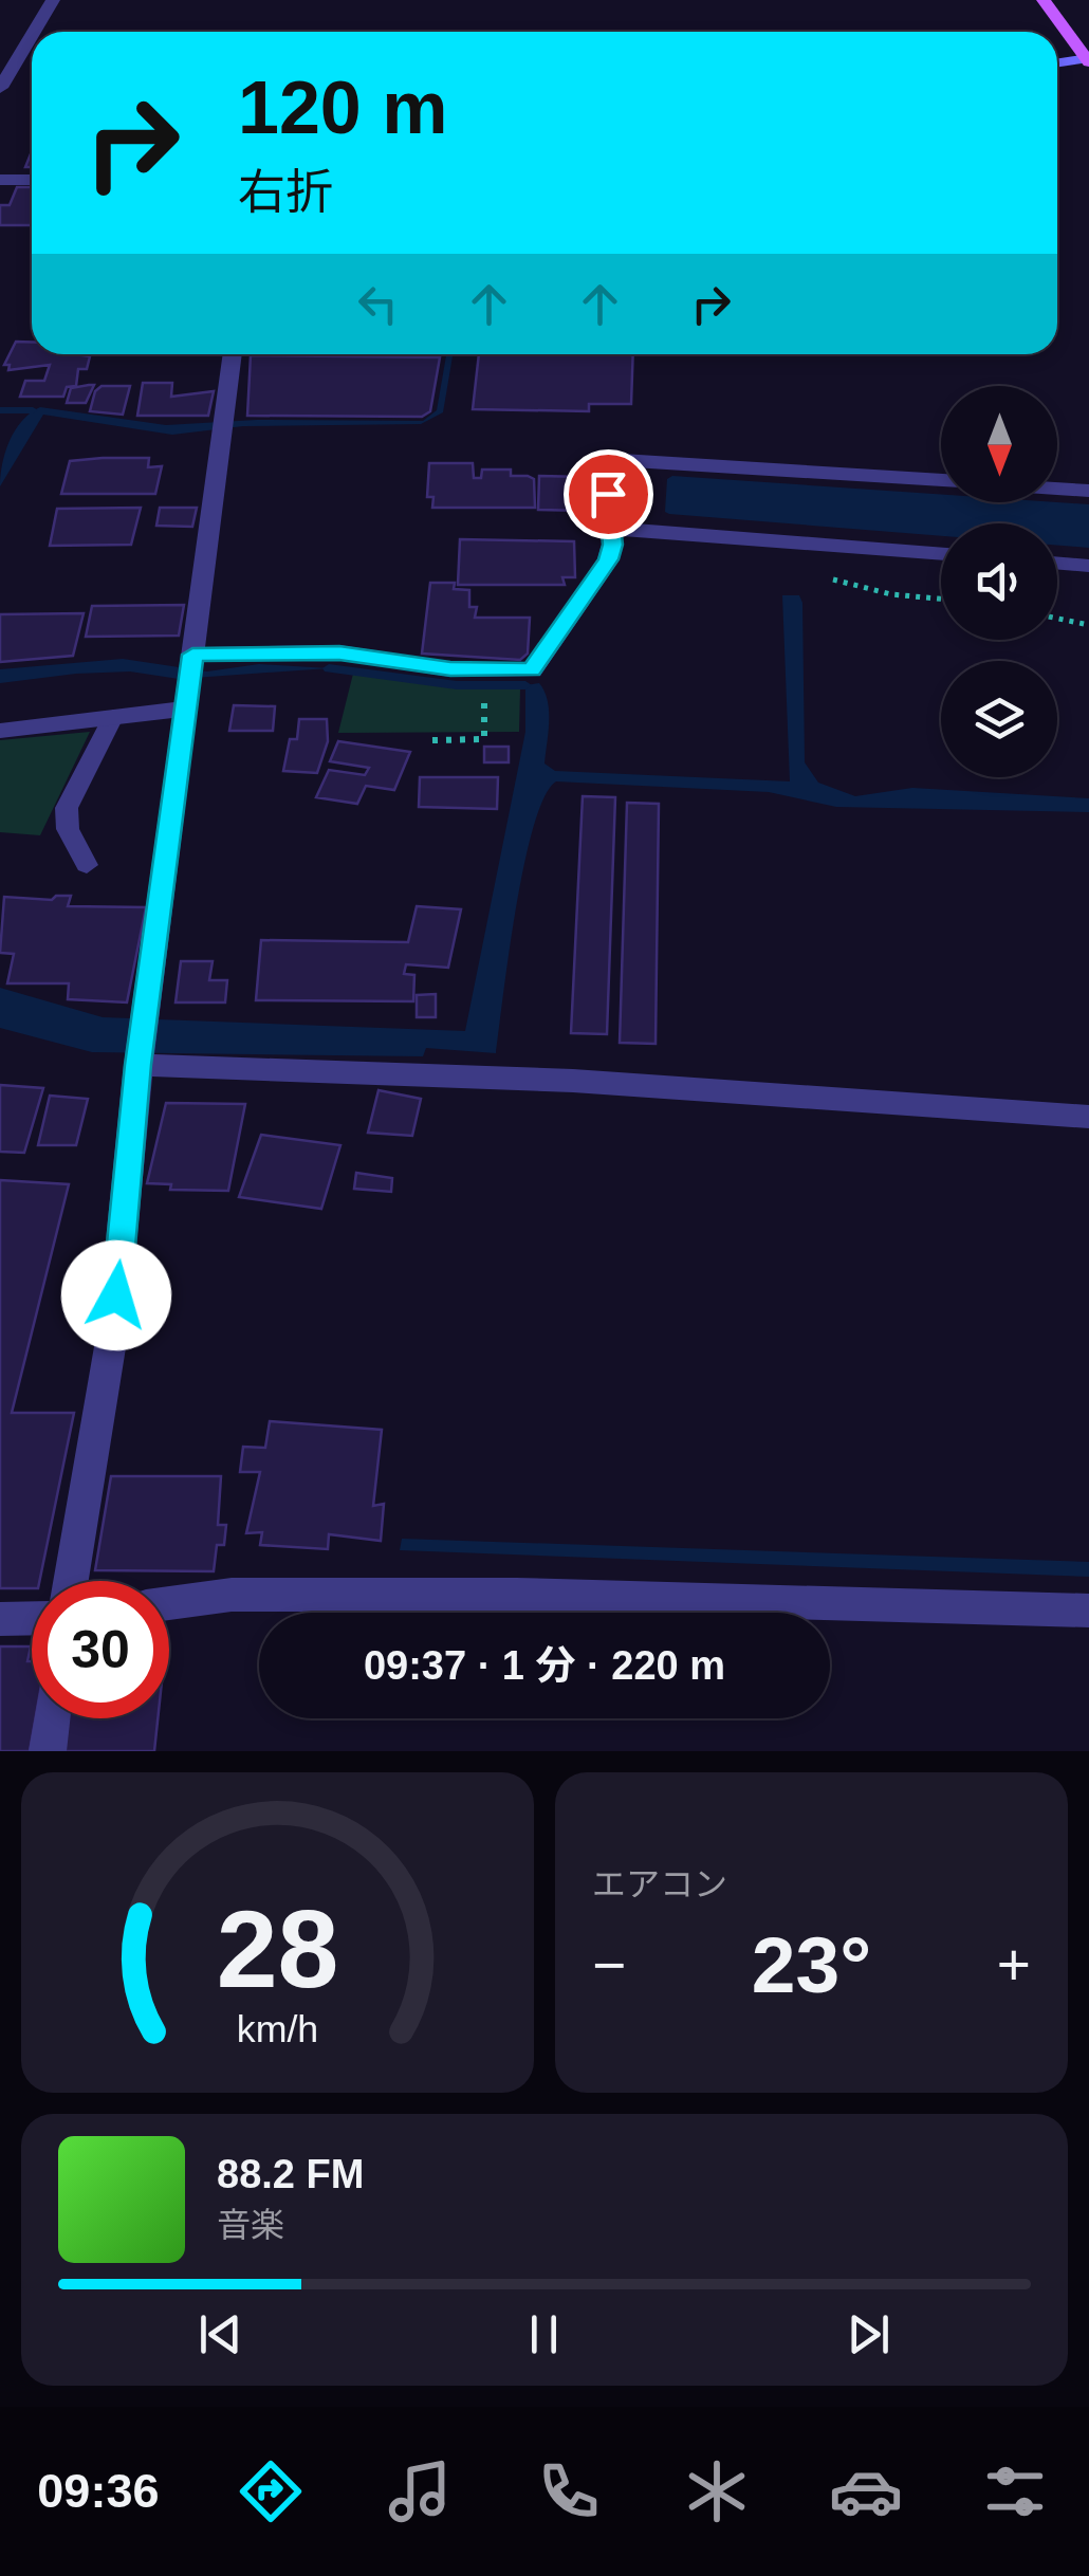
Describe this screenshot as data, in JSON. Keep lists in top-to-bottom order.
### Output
{
  "north": "bottom",
  "page": {
    "turn": ["120 m", "右折"],
    "limit": "30",
    "trip": "09:37 · 1 分 · 220 m",
    "tile": "エアコン",
    "heat": ["−", "23°", "+"],
    "song": ["88.2 FM", "音楽"],
    "tabs": "09:36",
    "gauge": ["28", "km/h"]
  }
}
